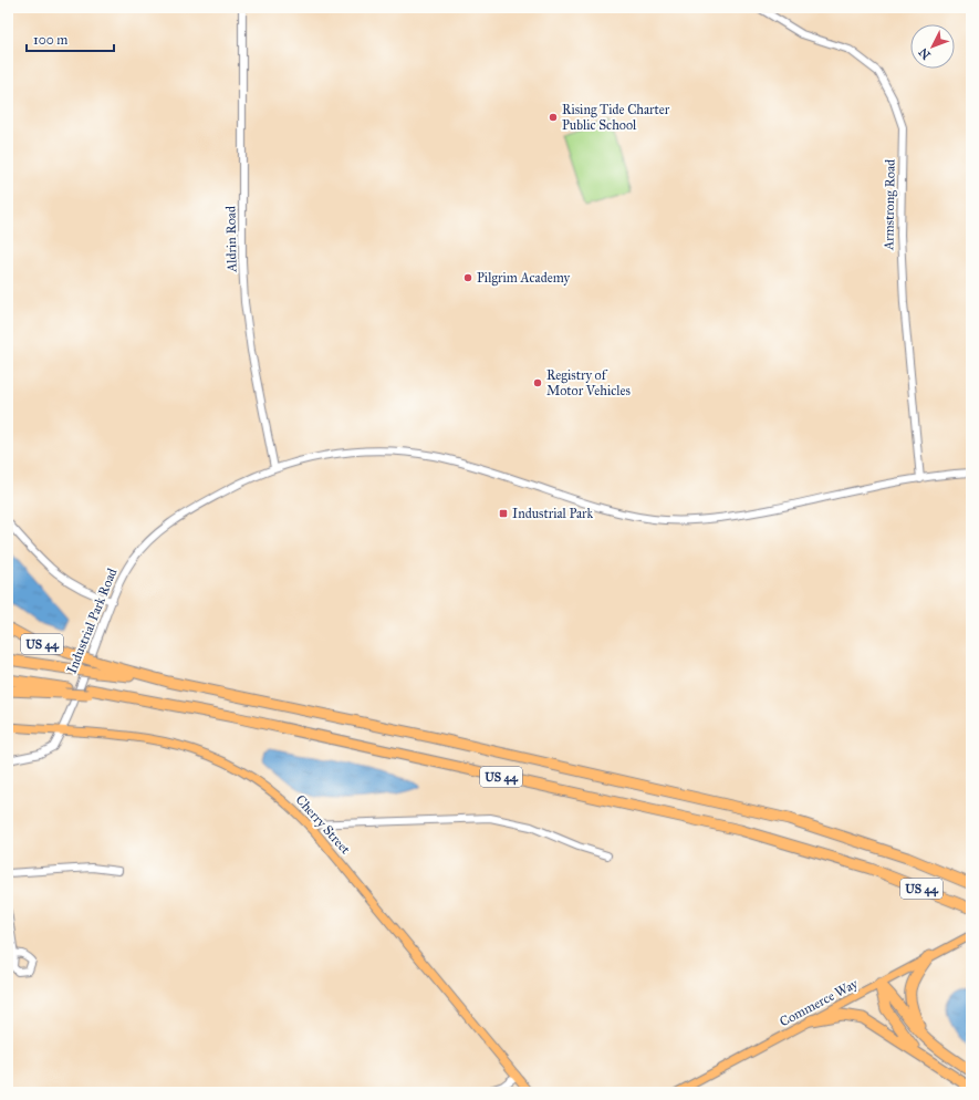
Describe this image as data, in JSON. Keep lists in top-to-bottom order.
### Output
{
  "streets": {
    "highway": ["US 44"],
    "main road": ["Cherry Street", "Commerce Way"],
    "street": ["Armstrong Road", "Aldrin Road", "Industrial Park Road"]
  },
  "crossings": [
    ["Armstrong Road", "Industrial Park Road"],
    ["Aldrin Road", "Industrial Park Road"],
    ["Industrial Park Road", "Cherry Street"]
  ],
  "places": {
    "other": ["Rising Tide Charter Public School", "Pilgrim Academy", "Registry of Motor Vehicles"],
    "transit": ["Industrial Park"]
  },
  "scale_bar": "100 m",
  "north": "bottom left"
}
